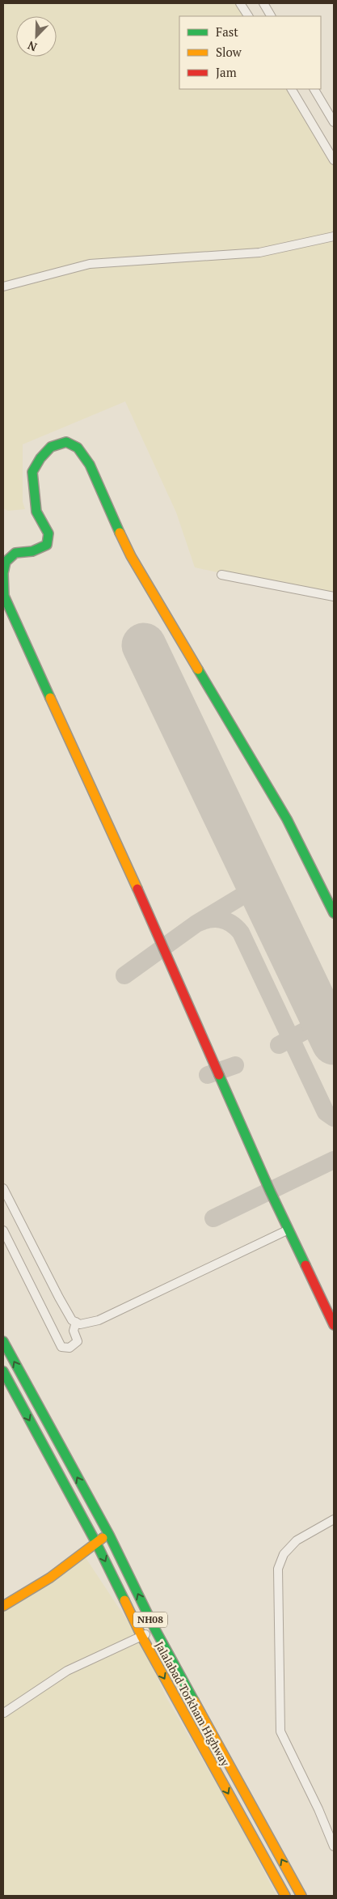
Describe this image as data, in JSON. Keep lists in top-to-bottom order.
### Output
{
  "streets": {
    "main road": ["NH08", "Jalalabad Torkham Highway"]
  },
  "legend": ["Fast", "Slow", "Jam"],
  "north": "bottom left"
}
